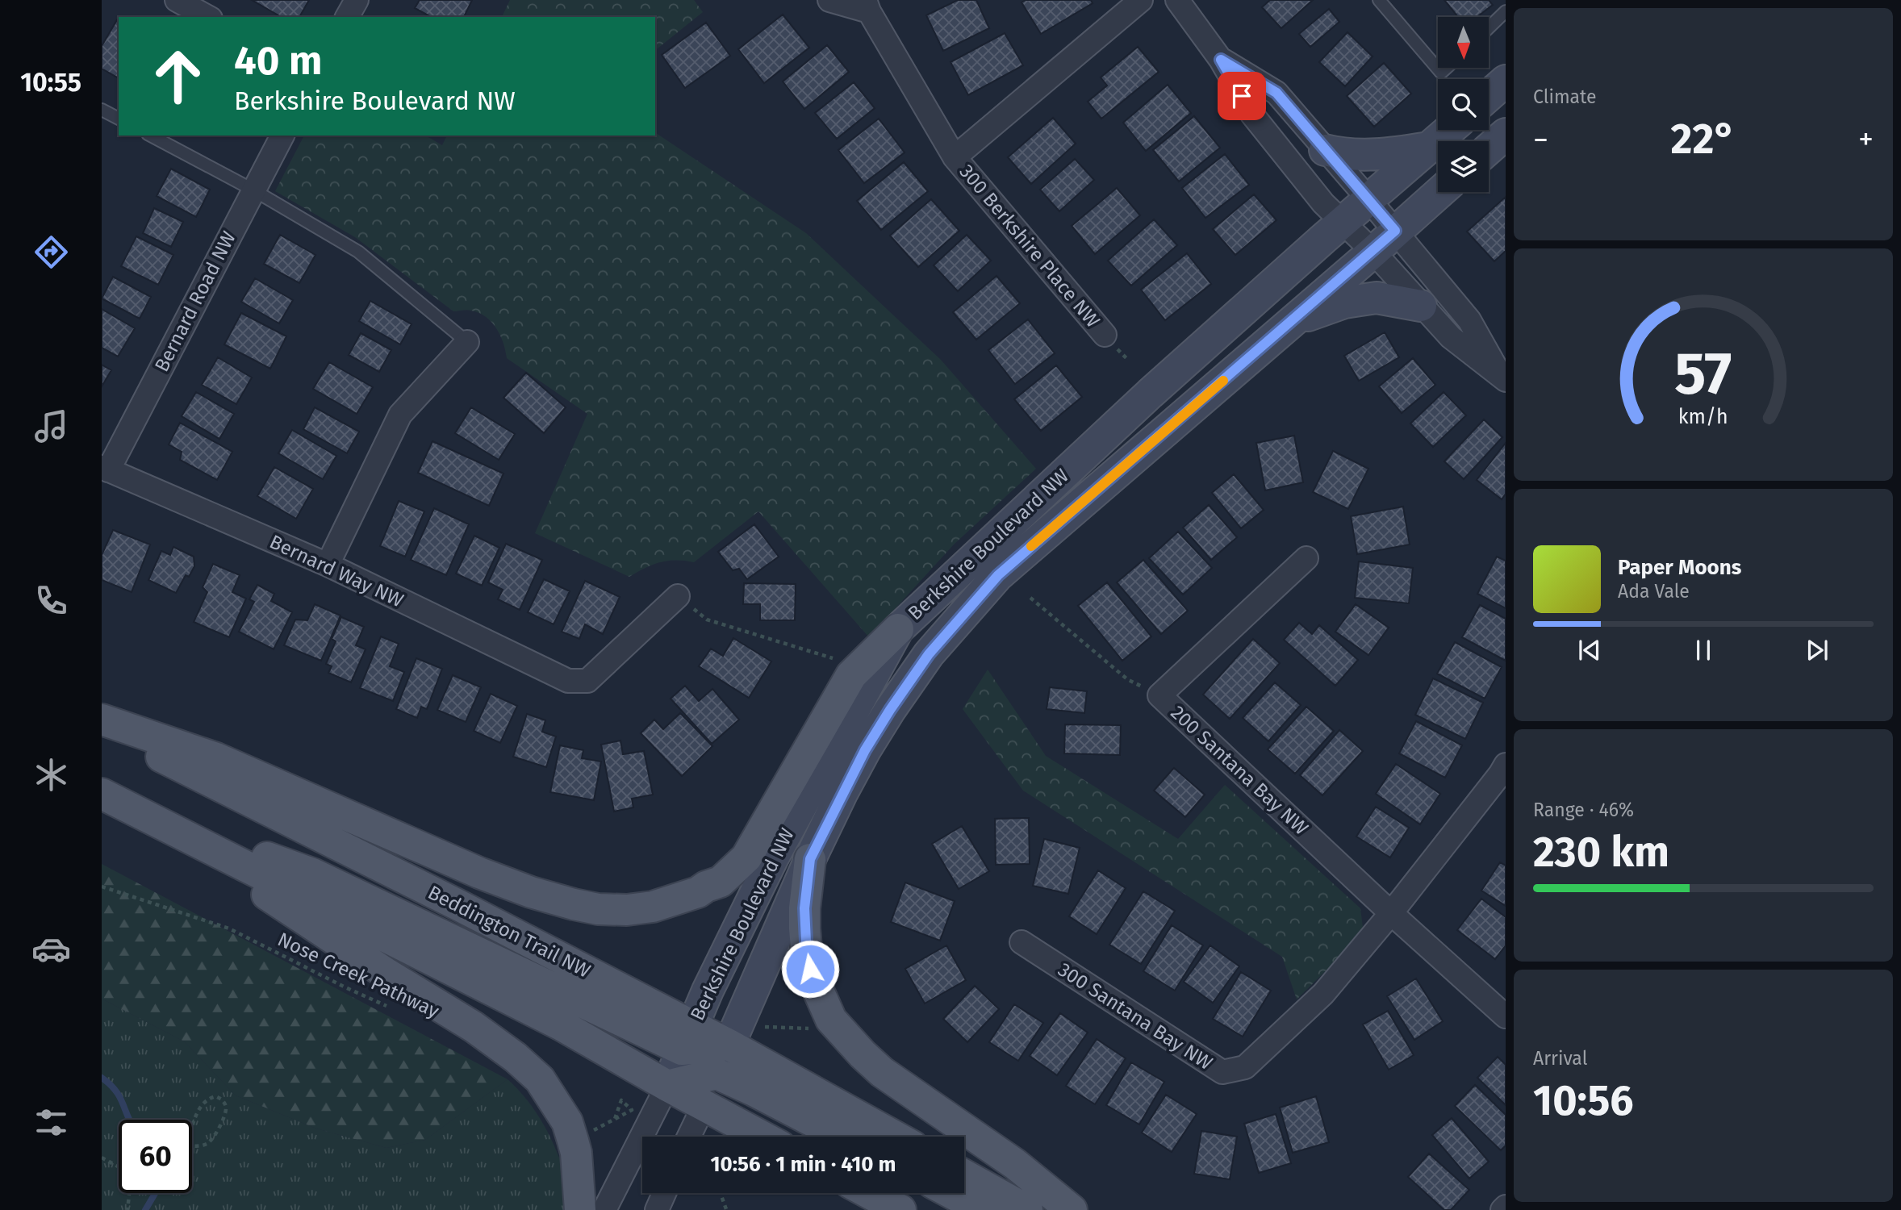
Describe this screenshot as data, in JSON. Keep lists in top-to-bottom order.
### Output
{
  "streets": {
    "main road": ["Berkshire Boulevard NW", "Beddington Trail NW"],
    "street": [
      "300 Berkshire Place NW",
      "Bernard Road NW",
      "Bernard Way NW",
      "200 Santana Bay NW",
      "300 Santana Bay NW"
    ],
    "path": ["Nose Creek Pathway"]
  },
  "crossings": [
    ["Bernard Road NW", "Bernard Way NW"],
    ["Berkshire Boulevard NW", "Beddington Trail NW"],
    ["200 Santana Bay NW", "300 Santana Bay NW"]
  ],
  "north": "bottom",
  "page": {
    "tabs": "10:55",
    "tile": [
      "Climate",
      ["Range · 46%", "230 km"],
      ["Arrival", "10:56"]
    ],
    "turn": ["40 m", "Berkshire Boulevard NW"],
    "heat": ["−", "22°", "+"],
    "song": ["Paper Moons", "Ada Vale"],
    "limit": "60",
    "trip": "10:56 · 1 min · 410 m",
    "gauge": ["57", "km/h"]
  }
}
